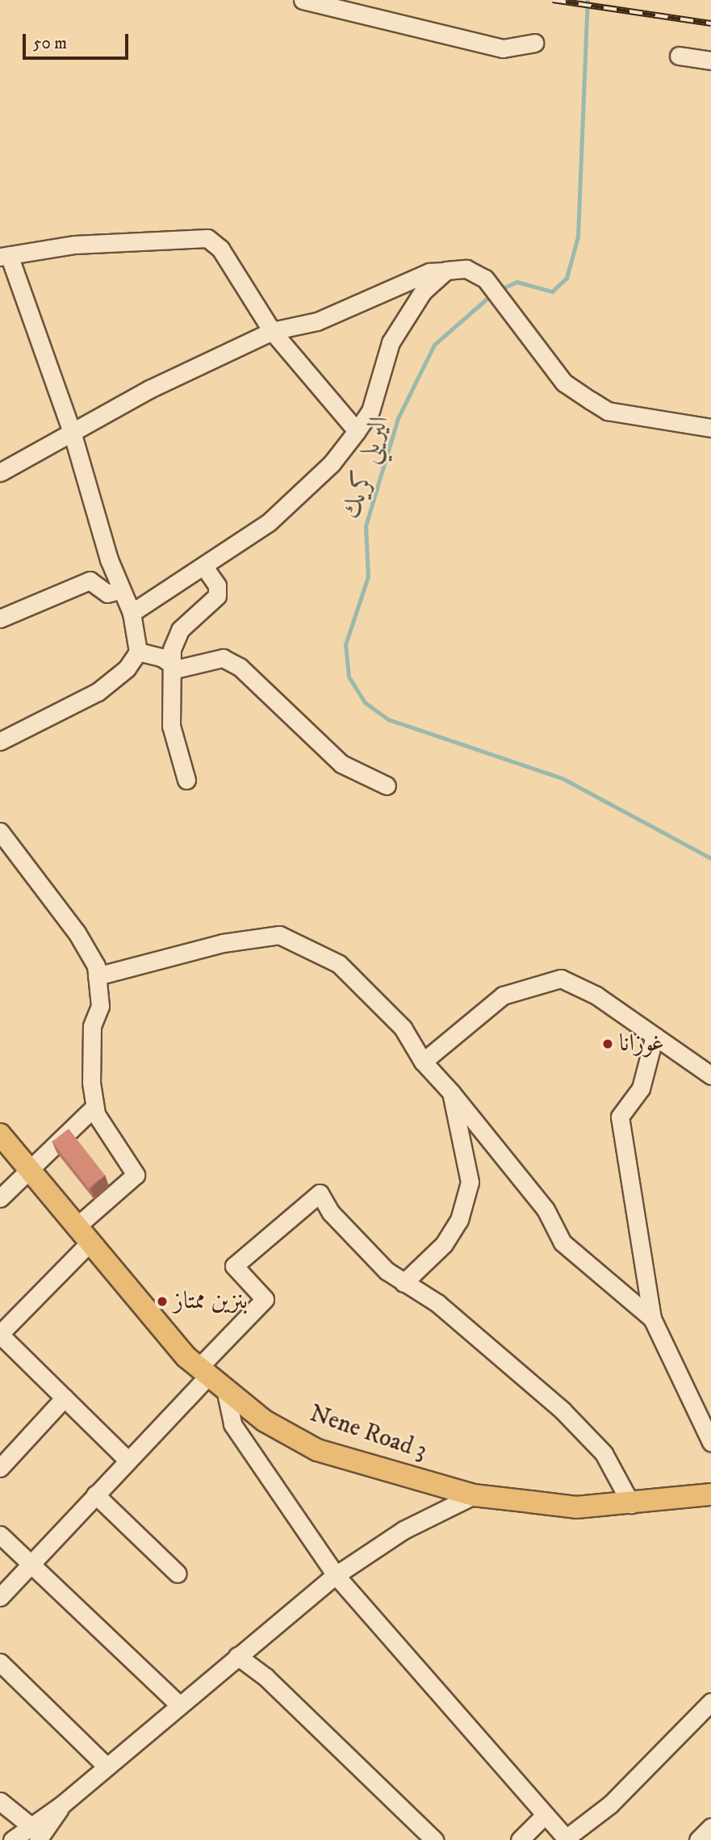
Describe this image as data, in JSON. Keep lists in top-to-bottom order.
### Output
{
  "streets": {
    "main road": ["Nene Road 3"]
  },
  "water": ["اليريلي كريك"],
  "places": ["غوزانا", "بنزين ممتاز"],
  "scale_bar": "50 m"
}
